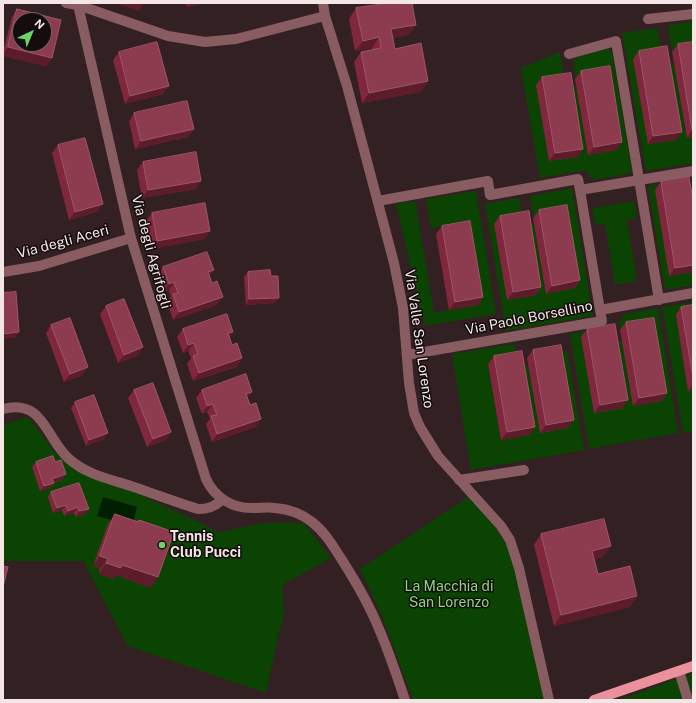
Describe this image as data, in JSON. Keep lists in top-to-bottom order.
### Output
{
  "streets": {
    "street": [
      "Via degli Aceri",
      "Via degli Agrifogli",
      "Via Paolo Borsellino",
      "Via Valle San Lorenzo"
    ]
  },
  "crossings": [
    ["Via degli Aceri", "Via degli Agrifogli"],
    ["Via Paolo Borsellino", "Via Valle San Lorenzo"]
  ],
  "parks": ["La Macchia di San Lorenzo"],
  "places": ["Tennis Club Pucci"],
  "north": "top right"
}
